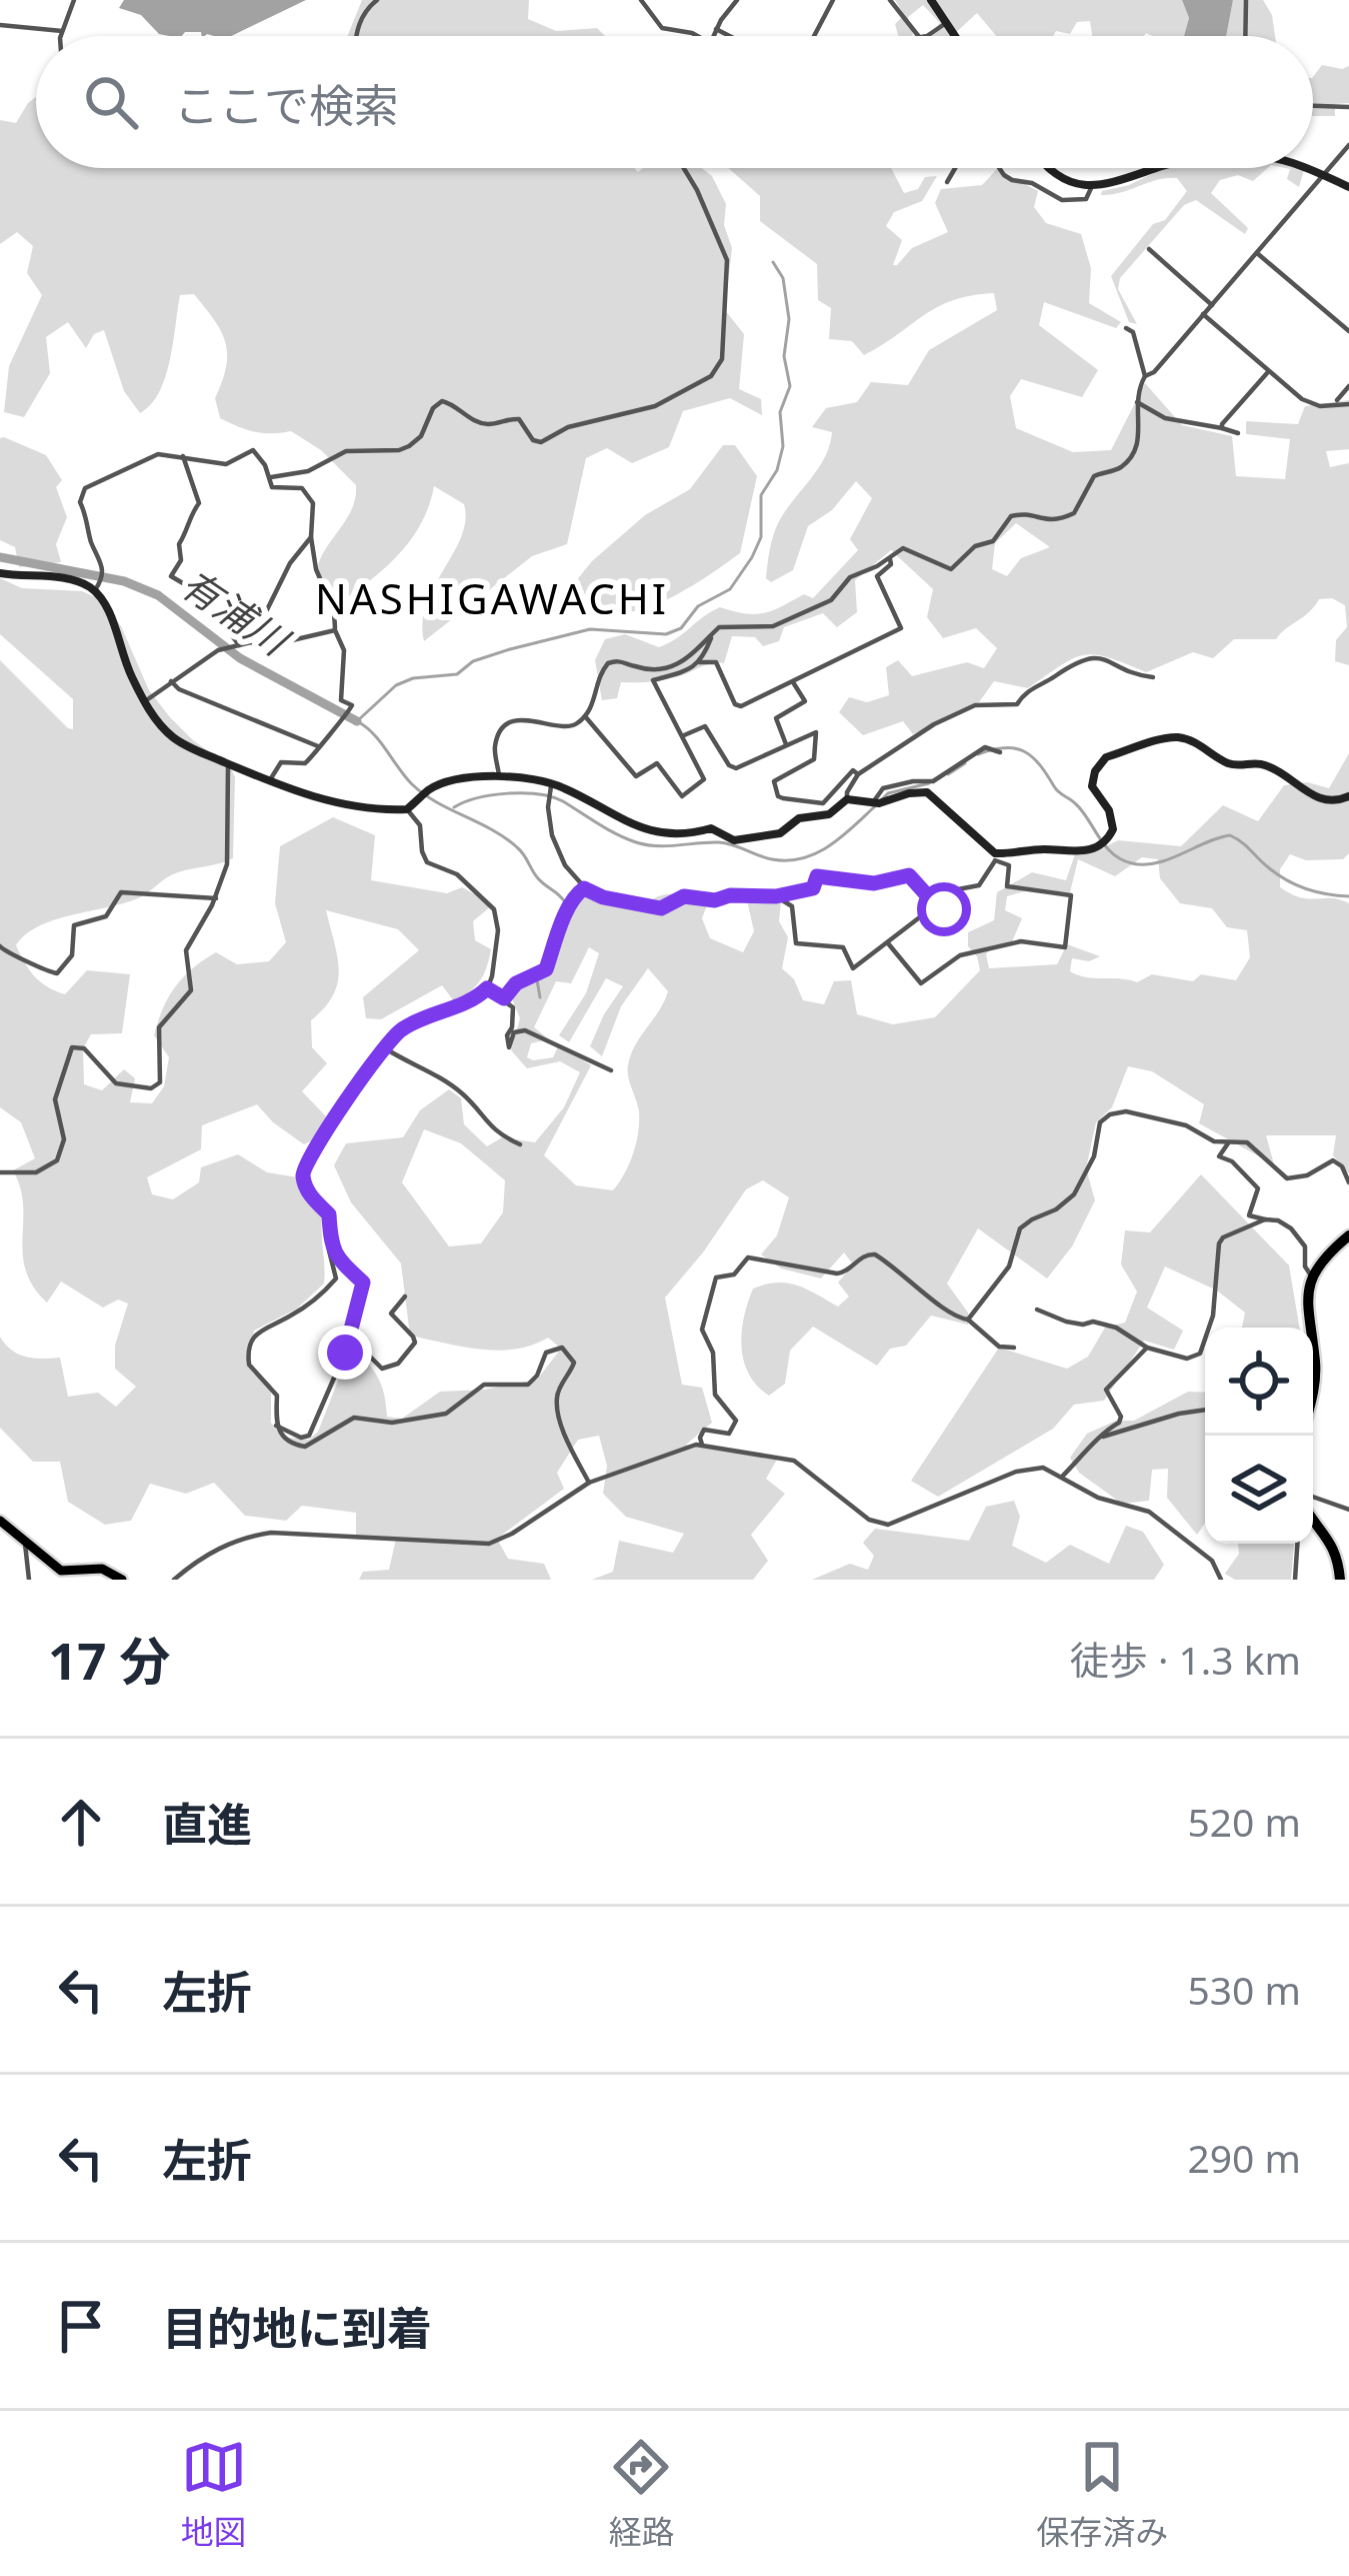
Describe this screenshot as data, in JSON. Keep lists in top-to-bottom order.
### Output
{
  "districts": ["NASHIGAWACHI"],
  "water": ["有浦川"],
  "page": {
    "search": "ここで検索",
    "heading": ["17 分", "徒歩 · 1.3 km"],
    "list": [
      ["直進", "520 m"],
      ["左折", "530 m"],
      ["左折", "290 m"],
      "目的地に到着"
    ],
    "nav": ["地図", "経路", "保存済み"]
  }
}
